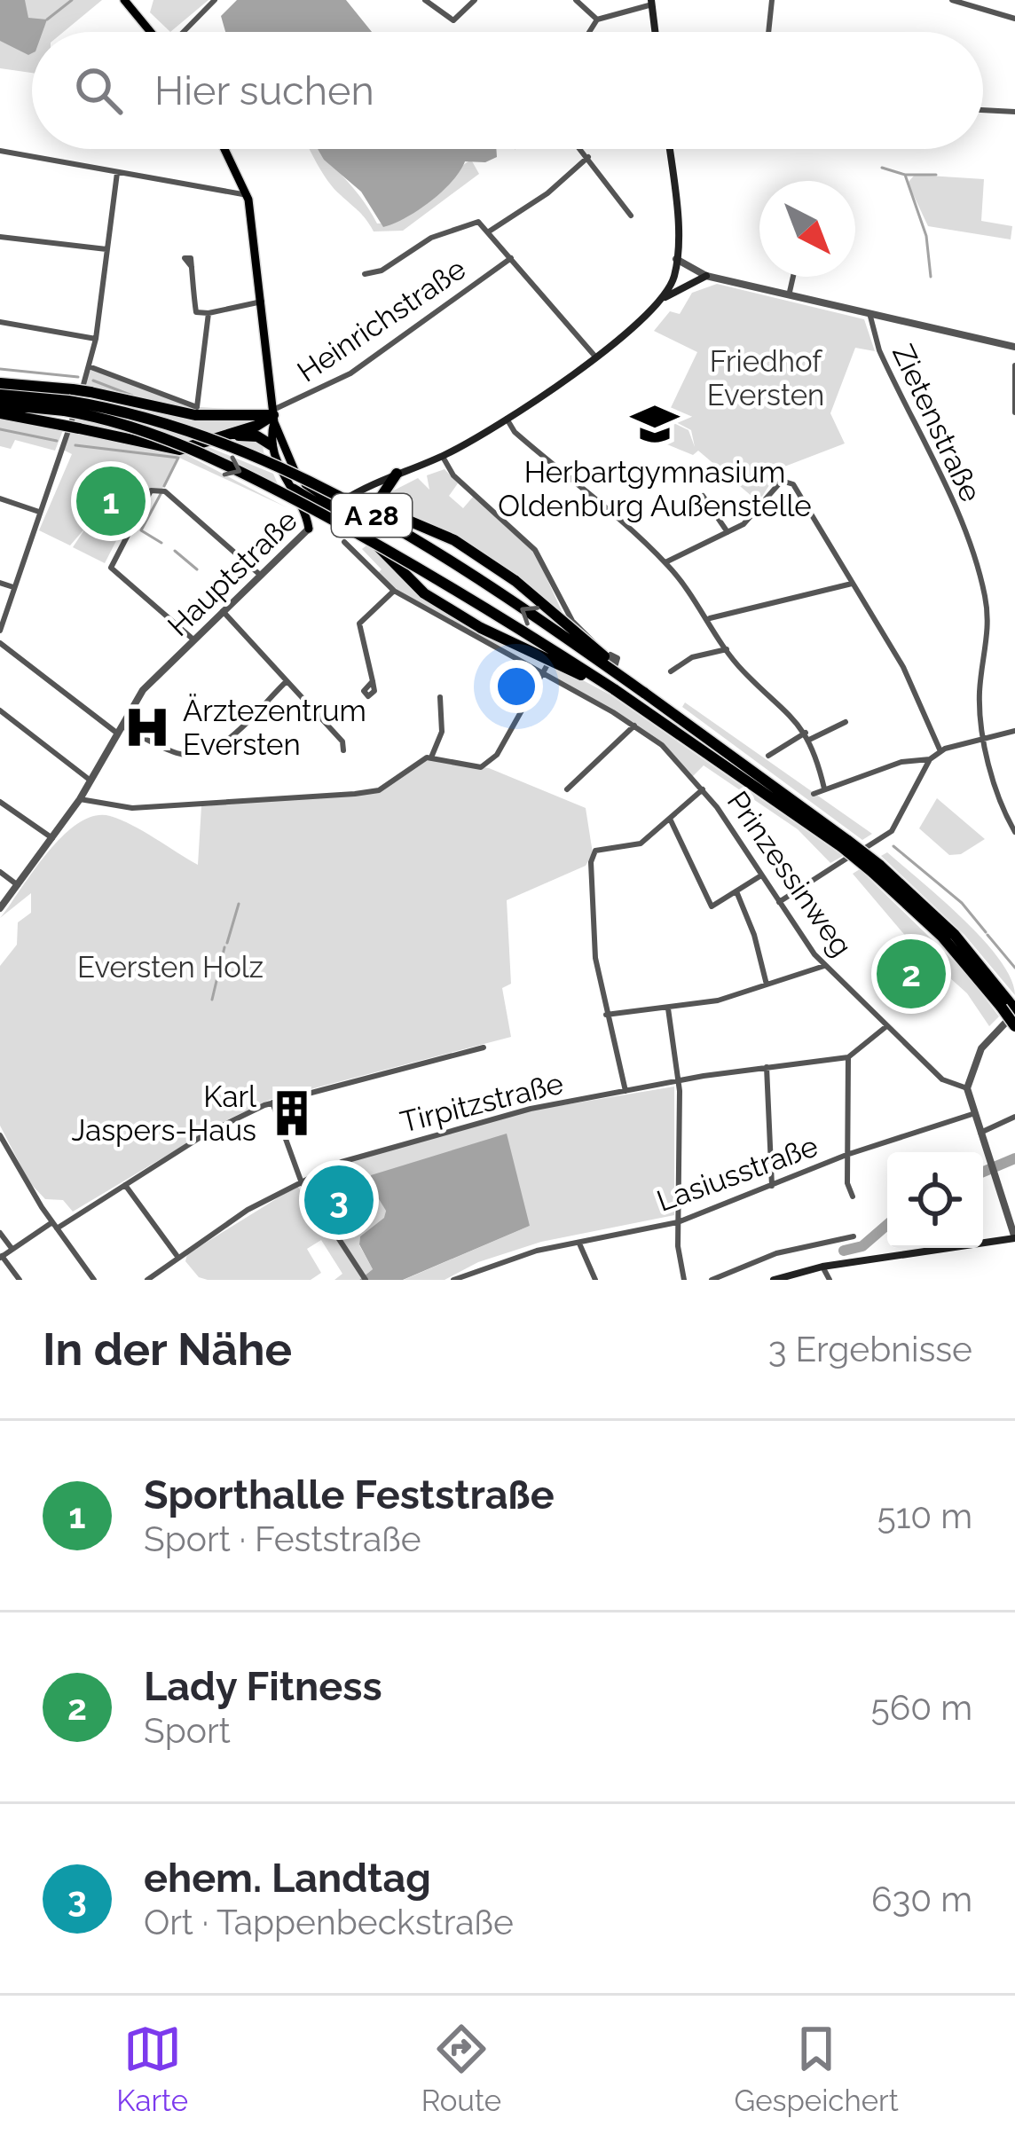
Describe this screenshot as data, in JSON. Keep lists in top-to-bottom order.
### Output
{
  "streets": {
    "highway": ["A 28"],
    "main road": ["Hauptstraße"],
    "street": [
      "Heinrichstraße",
      "Zietenstraße",
      "Prinzessinweg",
      "Tirpitzstraße",
      "Lasiusstraße"
    ]
  },
  "parks": ["Friedhof Eversten", "Eversten Holz"],
  "places": {
    "school or university": ["Herbartgymnasium Oldenburg Außenstelle"],
    "hospital": ["Ärztezentrum Eversten"],
    "building": ["Karl Jaspers-Haus"]
  },
  "north": "bottom right",
  "page": {
    "search": "Hier suchen",
    "pins": ["1", "2", "3"],
    "heading": ["In der Nähe", "3 Ergebnisse"],
    "list": [
      {
        "mark": "1",
        "name": "Sporthalle Feststraße",
        "note": "Sport · Feststraße",
        "value": "510 m"
      },
      {
        "mark": "2",
        "name": "Lady Fitness",
        "note": "Sport",
        "value": "560 m"
      },
      {
        "mark": "3",
        "name": "ehem. Landtag",
        "note": "Ort · Tappenbeckstraße",
        "value": "630 m"
      }
    ],
    "nav": ["Karte", "Route", "Gespeichert"]
  }
}
